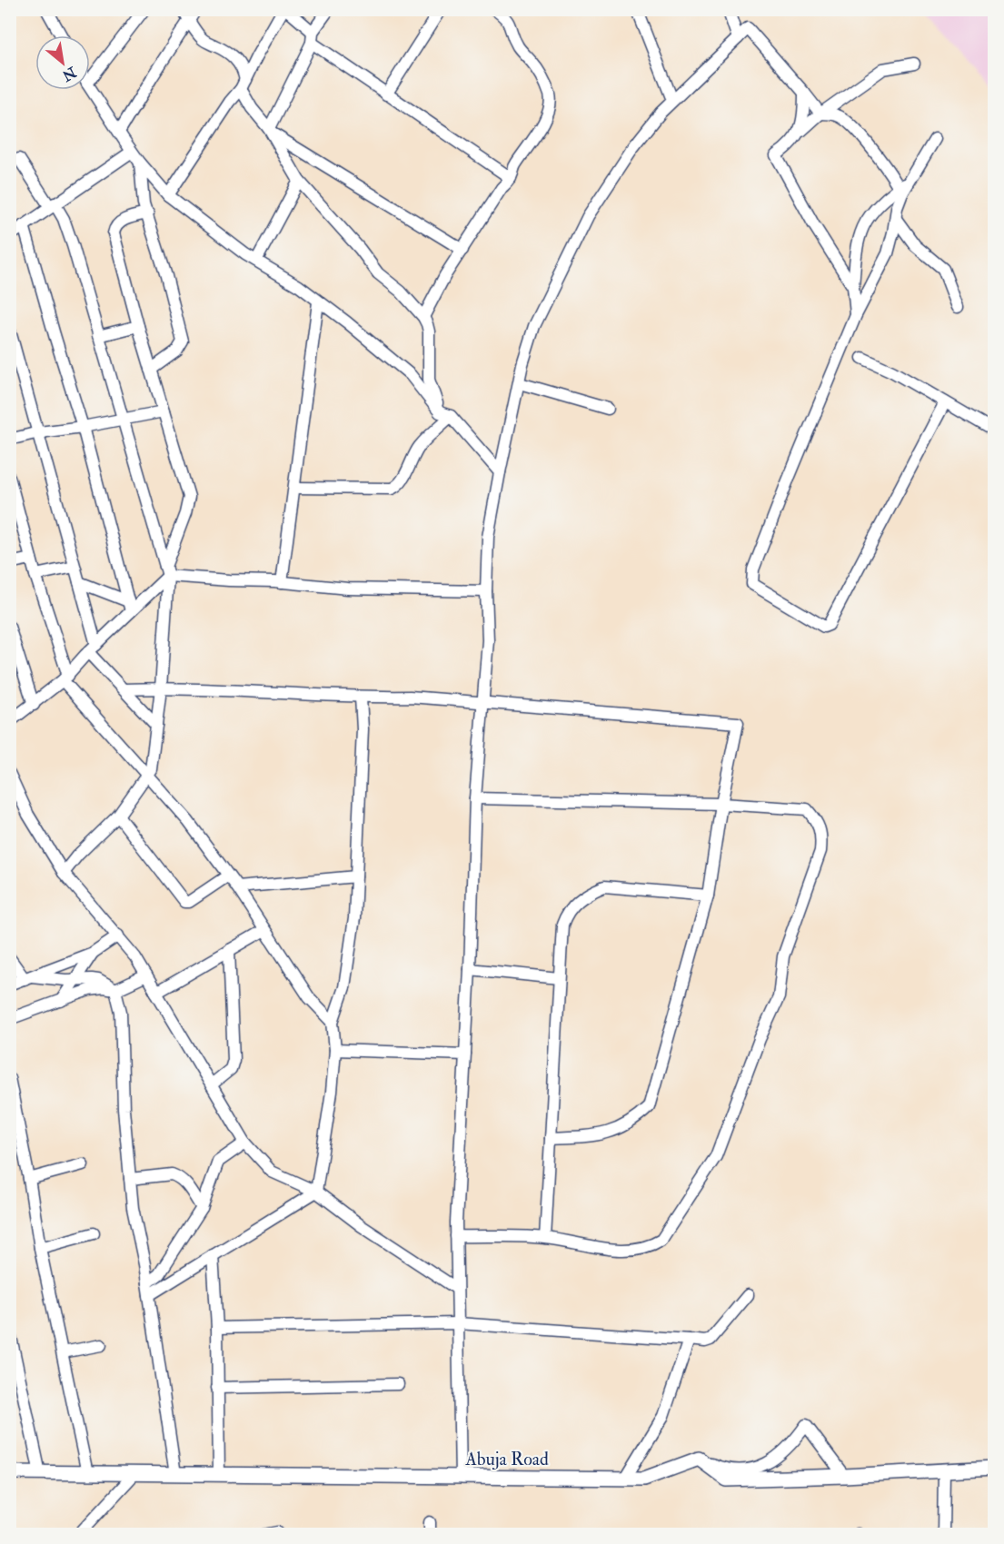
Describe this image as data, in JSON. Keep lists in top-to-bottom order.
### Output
{
  "streets": {
    "main road": ["Abuja Road"]
  },
  "north": "bottom right"
}
